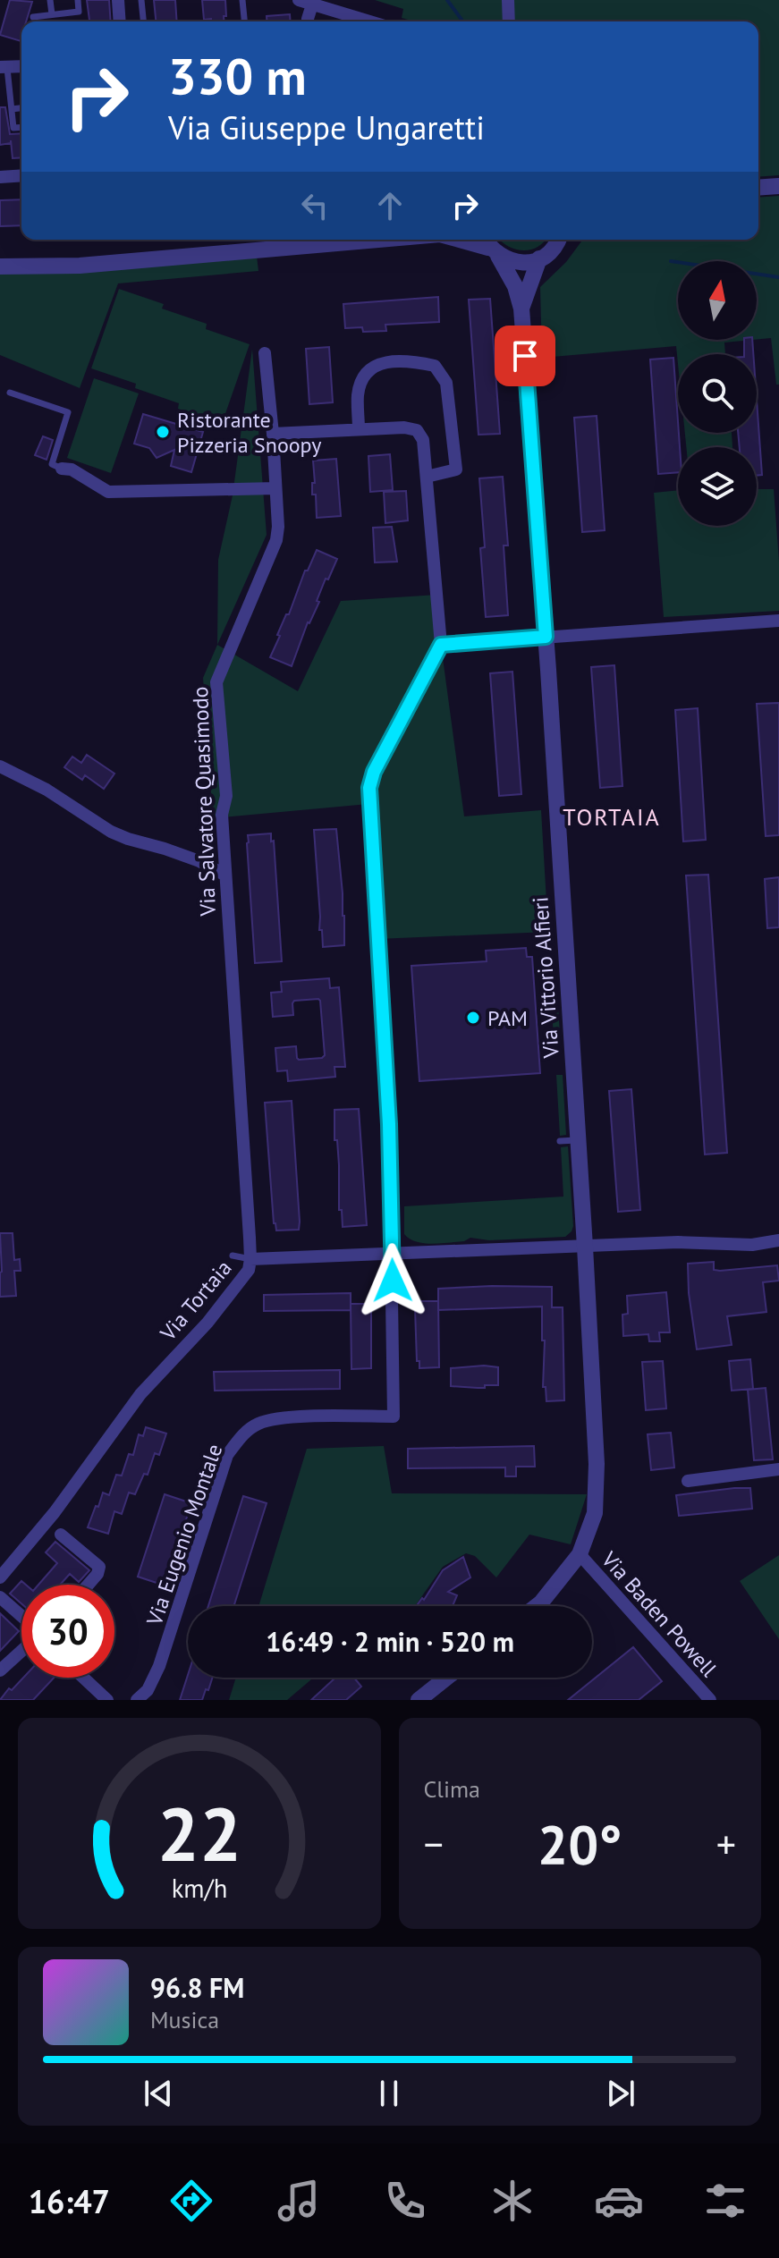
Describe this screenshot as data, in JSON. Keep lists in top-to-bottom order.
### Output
{
  "streets": {
    "street": [
      "Via Salvatore Quasimodo",
      "Via Vittorio Alfieri",
      "Via Tortaia",
      "Via Eugenio Montale",
      "Via Baden Powell"
    ]
  },
  "crossings": [
    ["Via Salvatore Quasimodo", "Via Tortaia"],
    ["Via Vittorio Alfieri", "Via Tortaia"],
    ["Via Vittorio Alfieri", "Via Baden Powell"],
    ["Via Tortaia", "Via Eugenio Montale"]
  ],
  "districts": ["TORTAIA"],
  "places": ["Ristorante Pizzeria Snoopy", "PAM"],
  "north": "top",
  "page": {
    "turn": ["330 m", "Via Giuseppe Ungaretti"],
    "limit": "30",
    "trip": "16:49 · 2 min · 520 m",
    "tile": "Clima",
    "heat": ["−", "20°", "+"],
    "song": ["96.8 FM", "Musica"],
    "tabs": "16:47",
    "gauge": ["22", "km/h"]
  }
}
